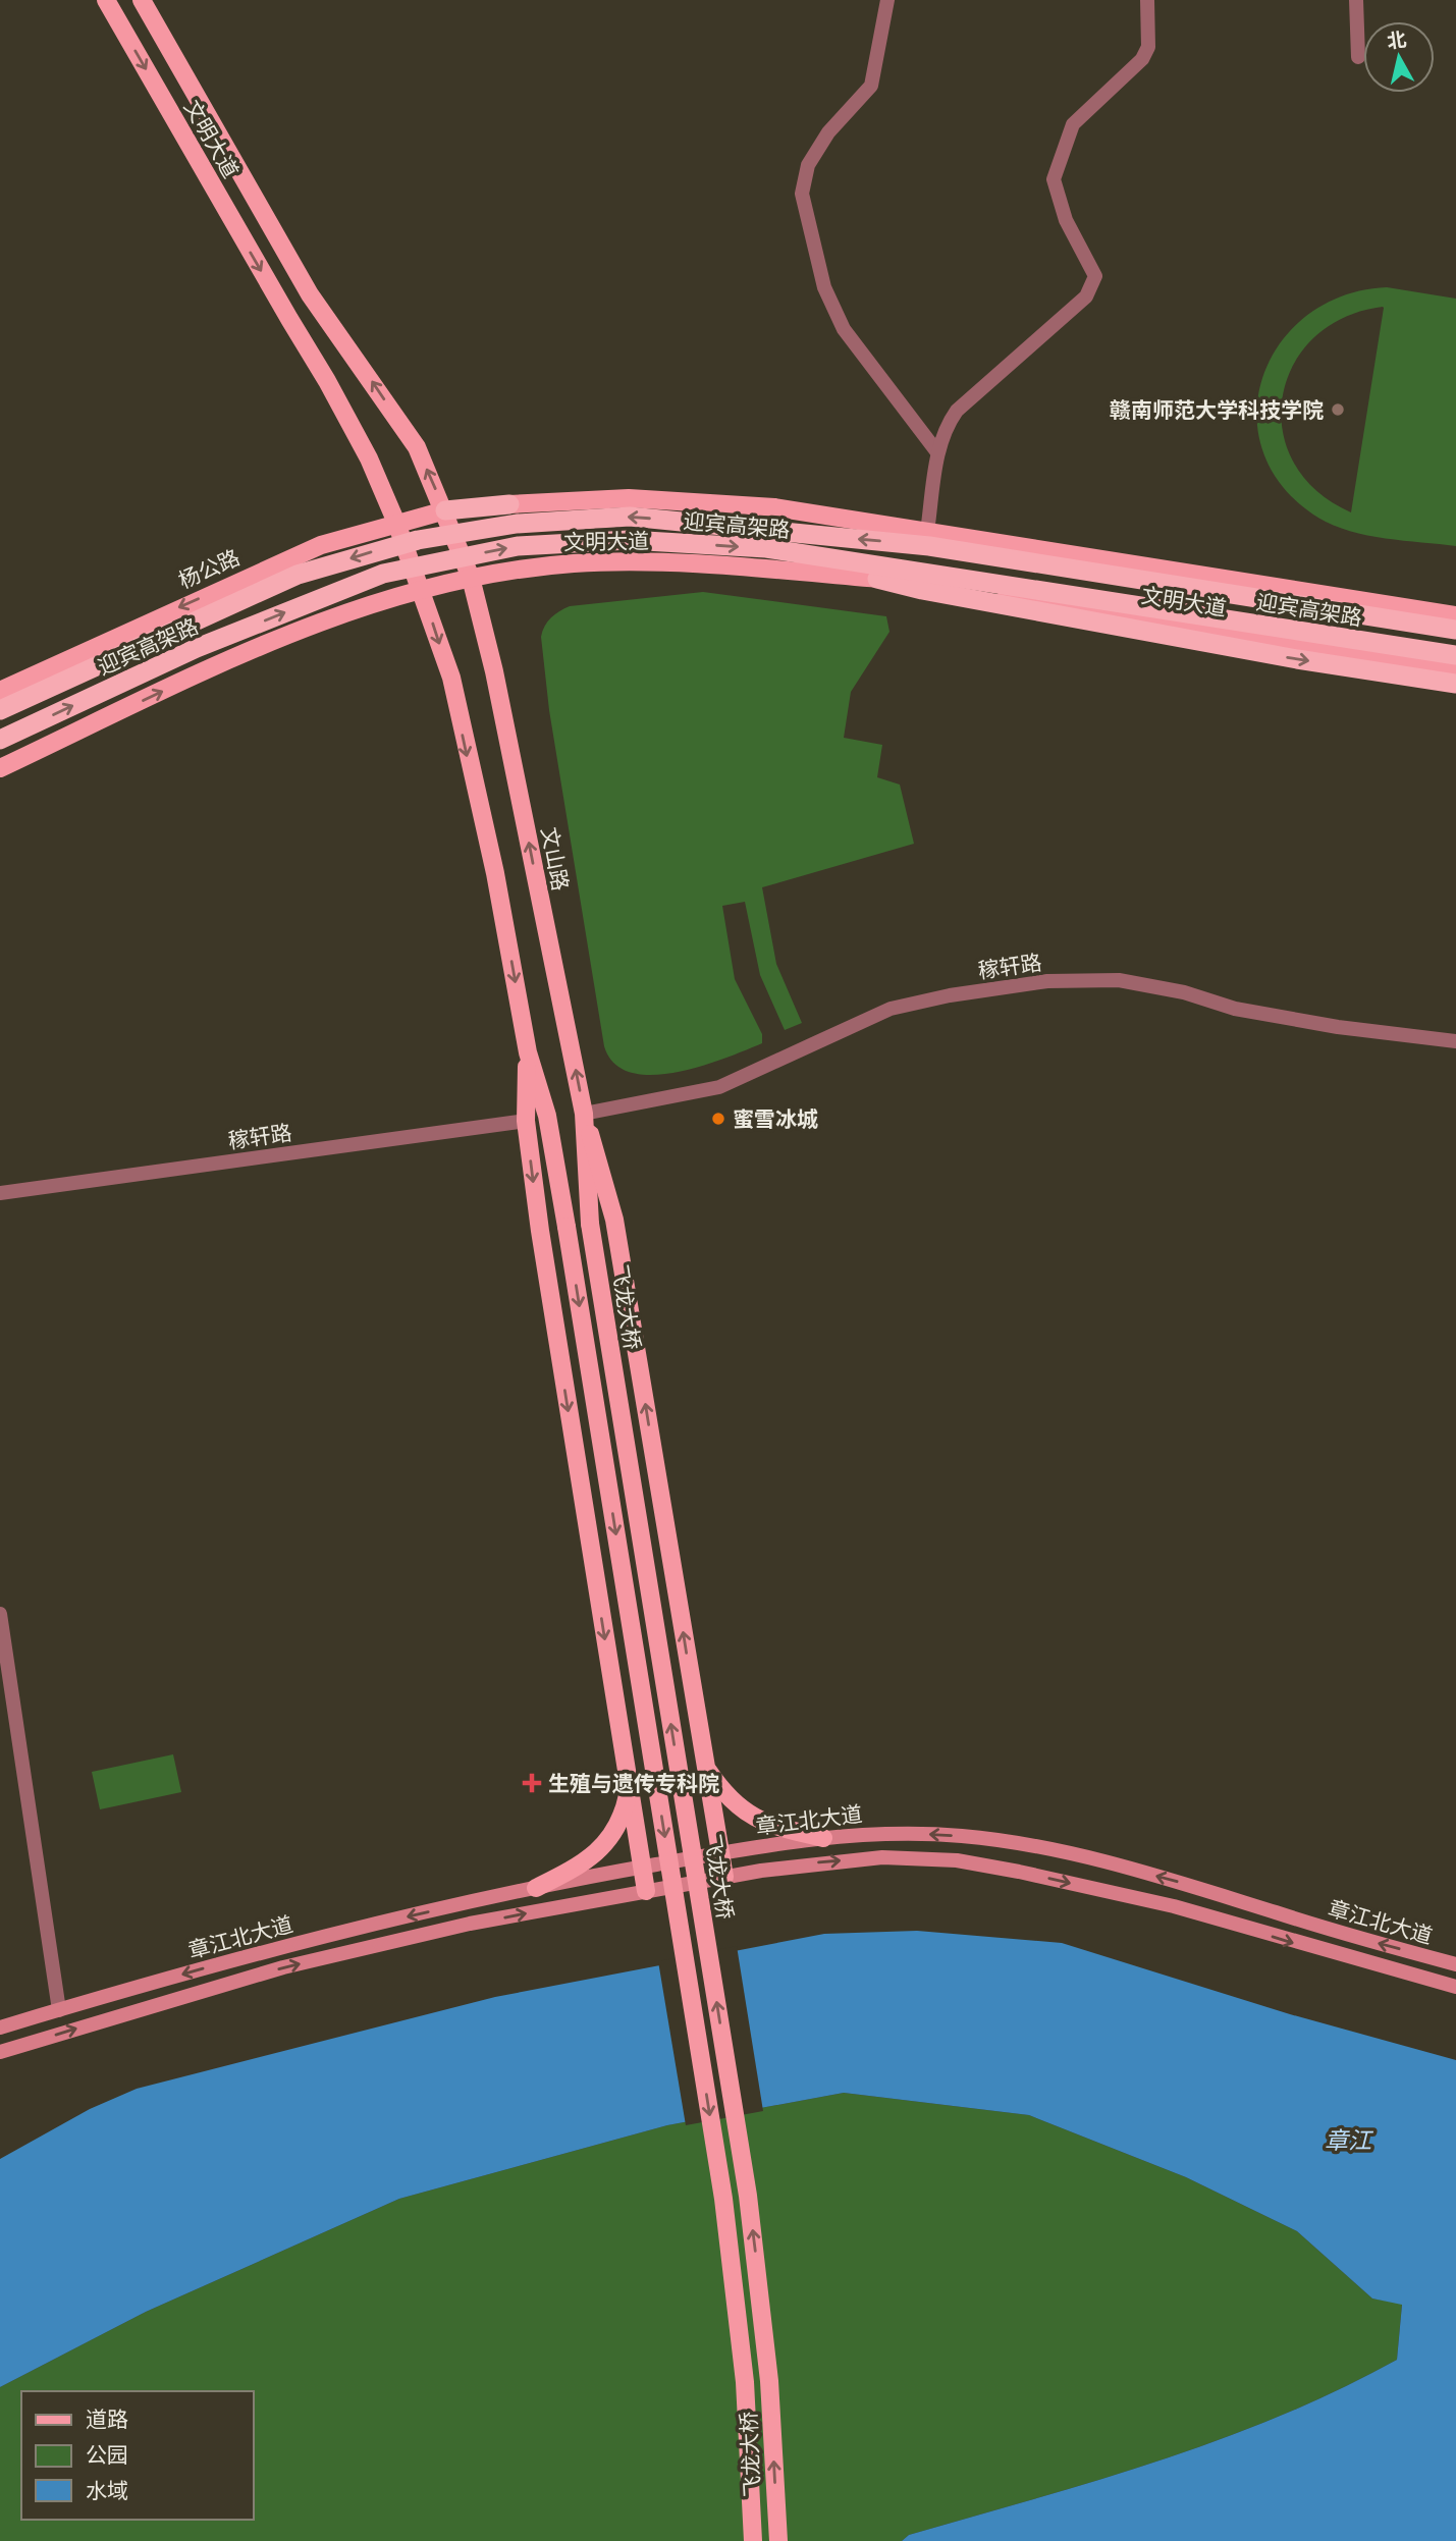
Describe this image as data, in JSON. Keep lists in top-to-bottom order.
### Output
{
  "streets": {
    "highway": ["文明大道", "迎宾高架路"],
    "main road": [
      "杨公路",
      "文山路",
      "飞龙大桥",
      "章江北大道"
    ],
    "street": ["稼轩路"]
  },
  "crossings": [
    ["文明大道", "杨公路"],
    ["文明大道", "文山路"],
    ["杨公路", "文山路"],
    ["文山路", "稼轩路"],
    ["文山路", "飞龙大桥"]
  ],
  "water": ["章江"],
  "places": {
    "other": ["赣南师范大学科技学院", "蜜雪冰城"],
    "health": ["生殖与遗传专科院"]
  },
  "legend": ["道路", "公园", "水域"],
  "north": "top"
}
